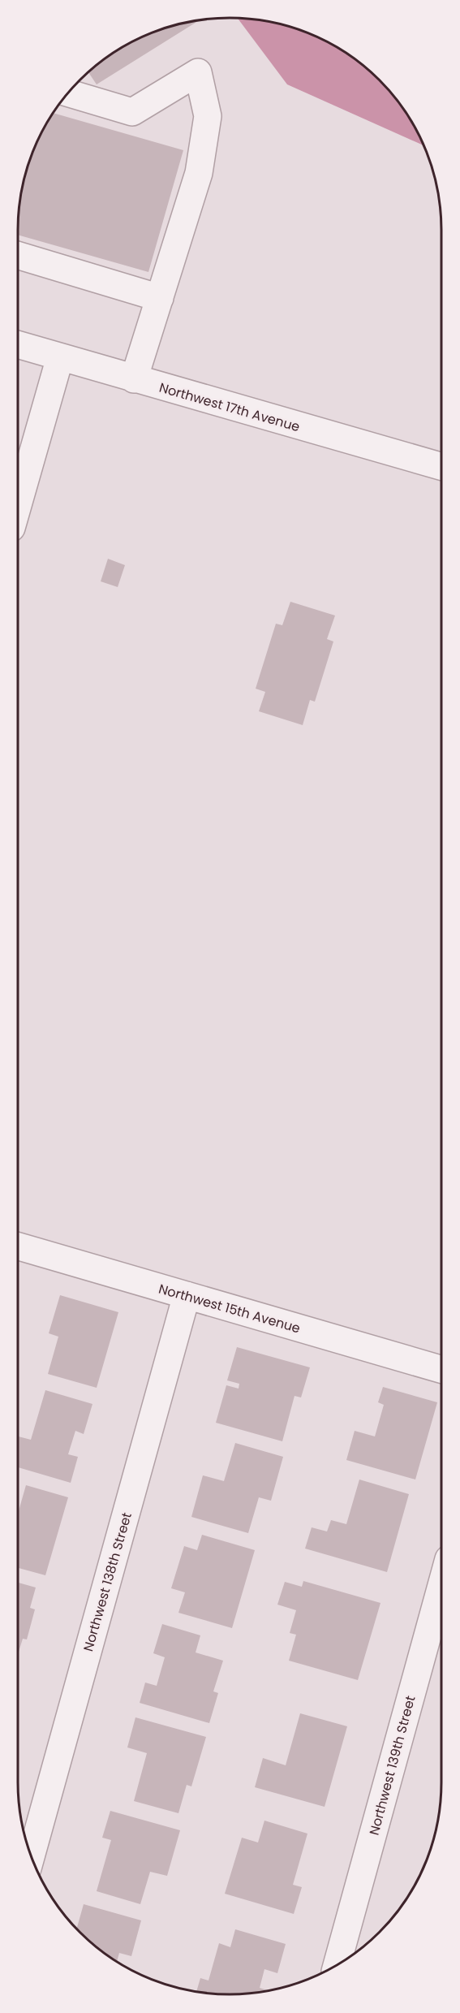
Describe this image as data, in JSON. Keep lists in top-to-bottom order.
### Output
{
  "streets": {
    "street": [
      "Northwest 17th Avenue",
      "Northwest 15th Avenue",
      "Northwest 138th Street",
      "Northwest 139th Street"
    ]
  },
  "crossings": [
    ["Northwest 15th Avenue", "Northwest 138th Street"]
  ]
}
